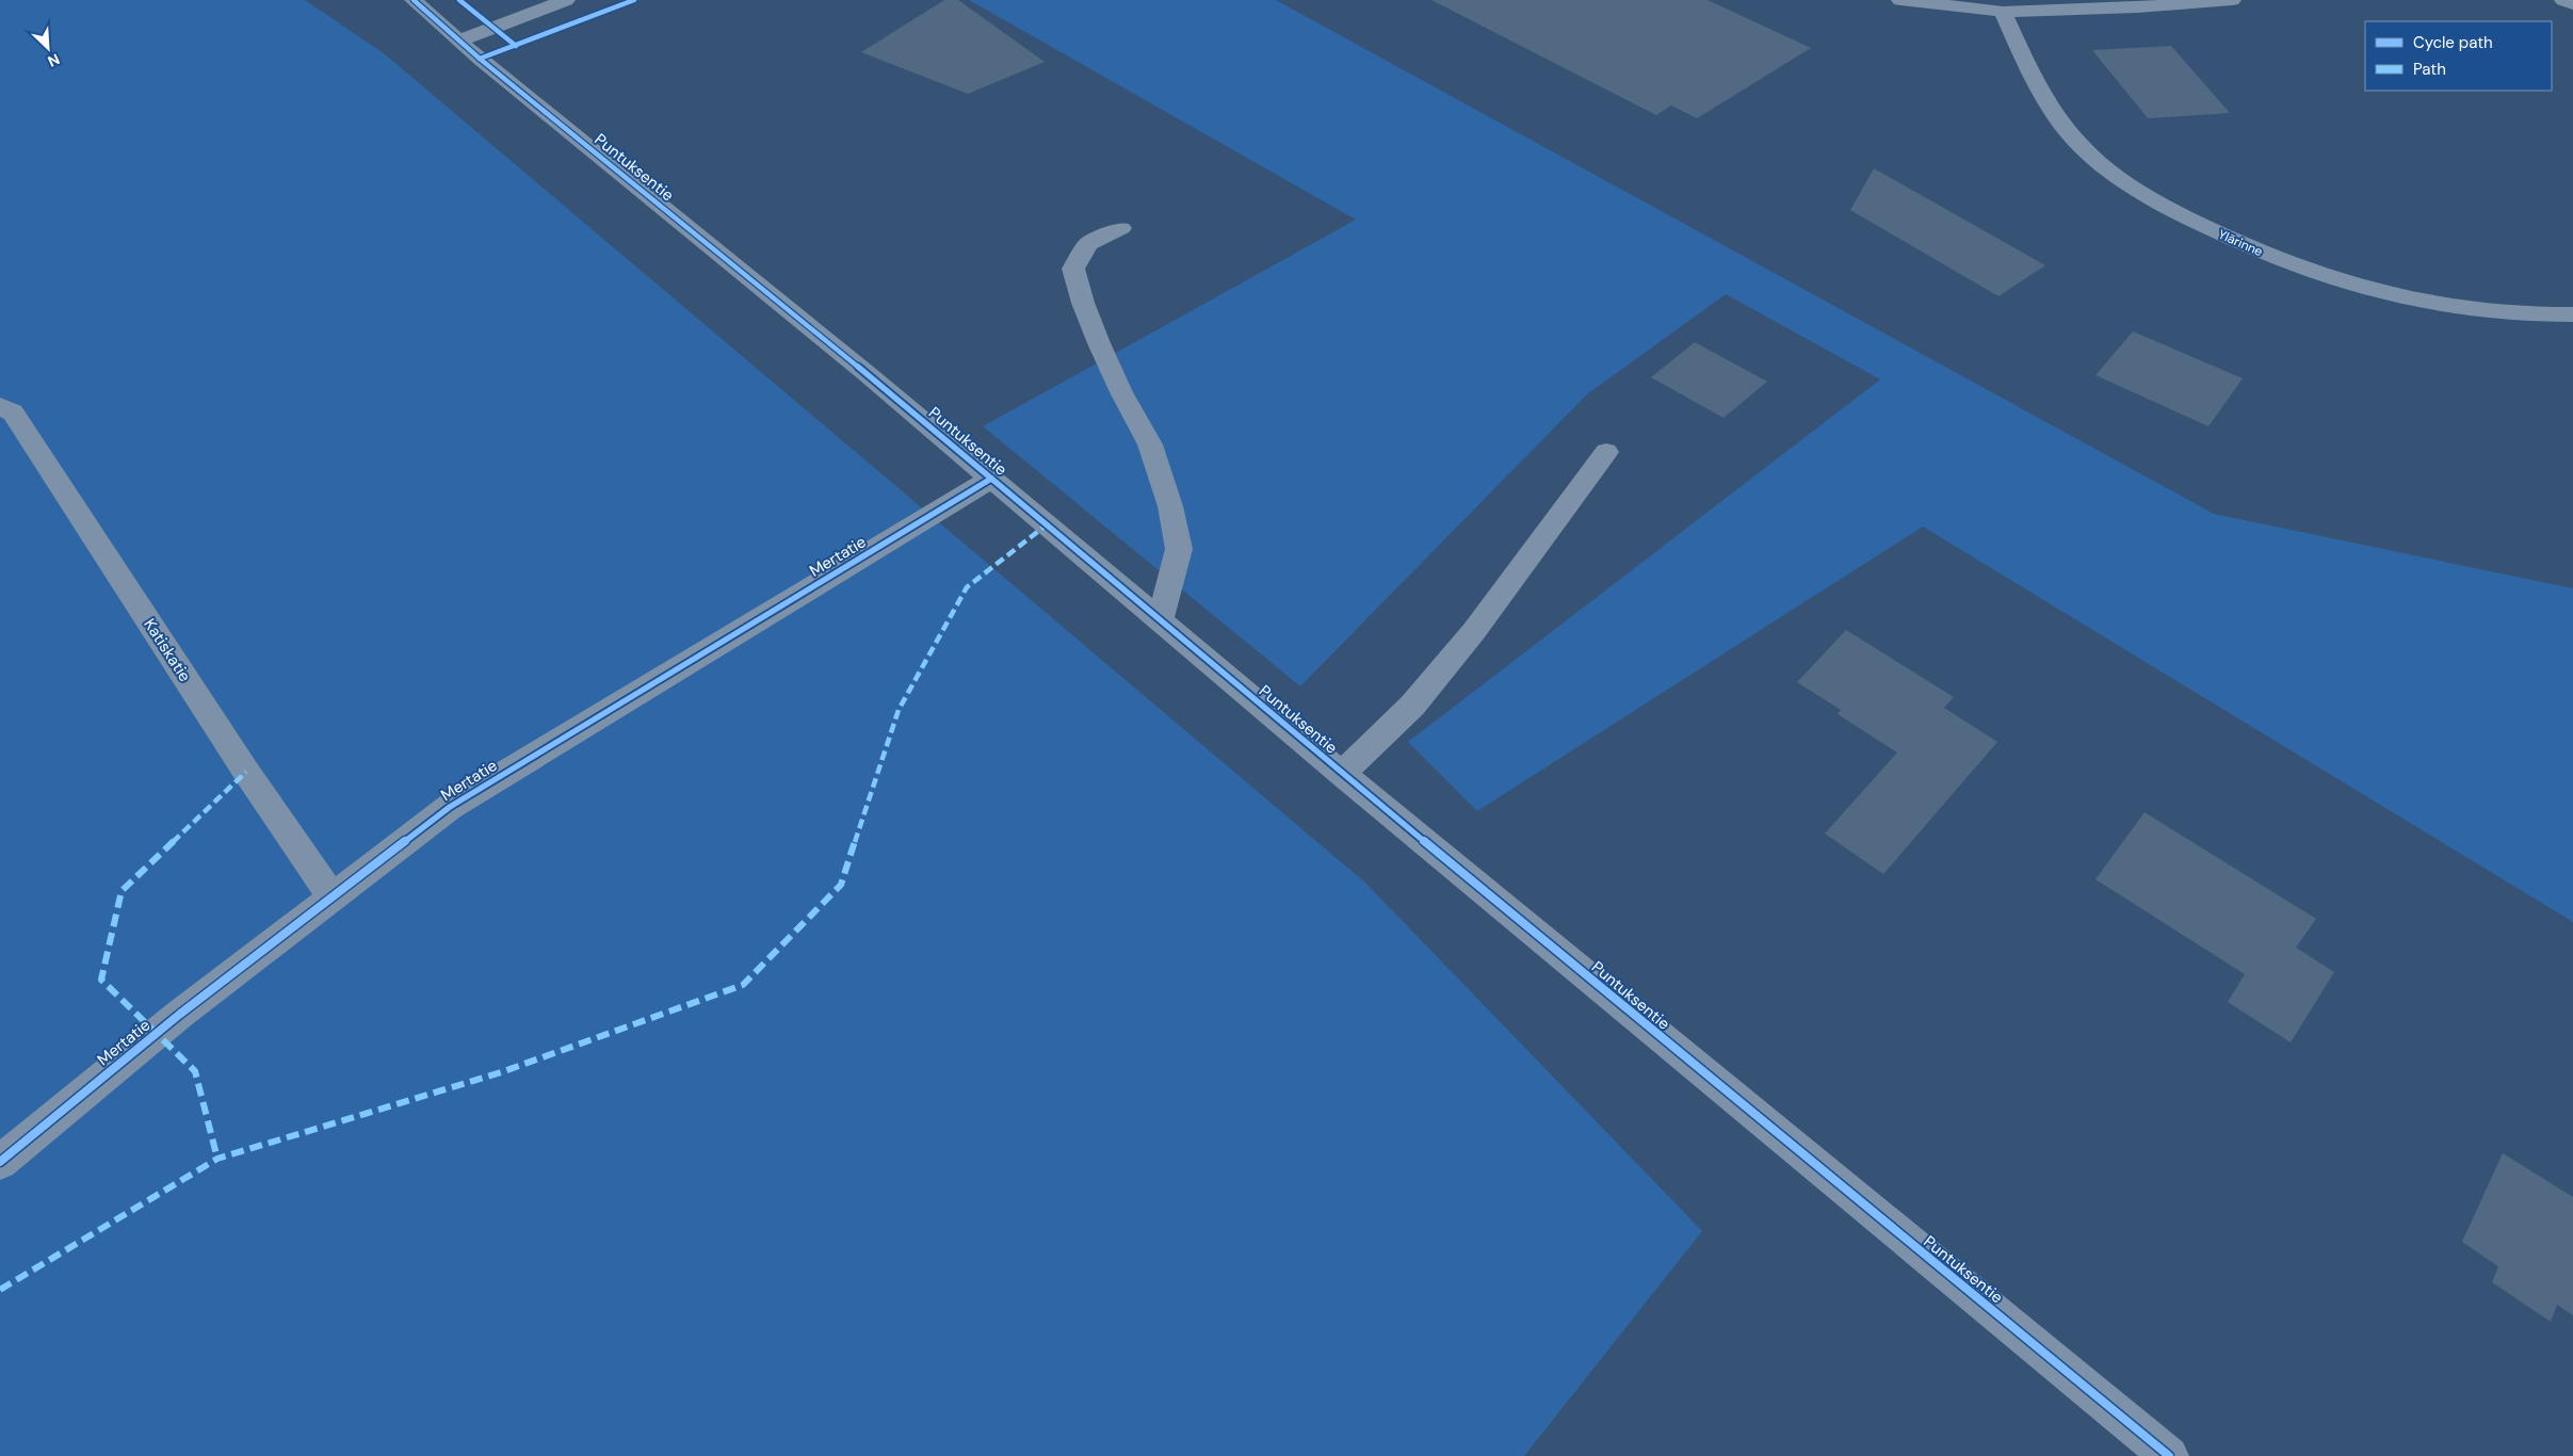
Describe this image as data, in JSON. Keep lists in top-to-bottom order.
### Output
{
  "streets": {
    "street": [
      "Puntuksentie",
      "Ylärinne",
      "Mertatie",
      "Katiskatie"
    ]
  },
  "crossings": [
    ["Puntuksentie", "Mertatie"],
    ["Mertatie", "Katiskatie"]
  ],
  "legend": ["Cycle path", "Path"],
  "north": "bottom right"
}
